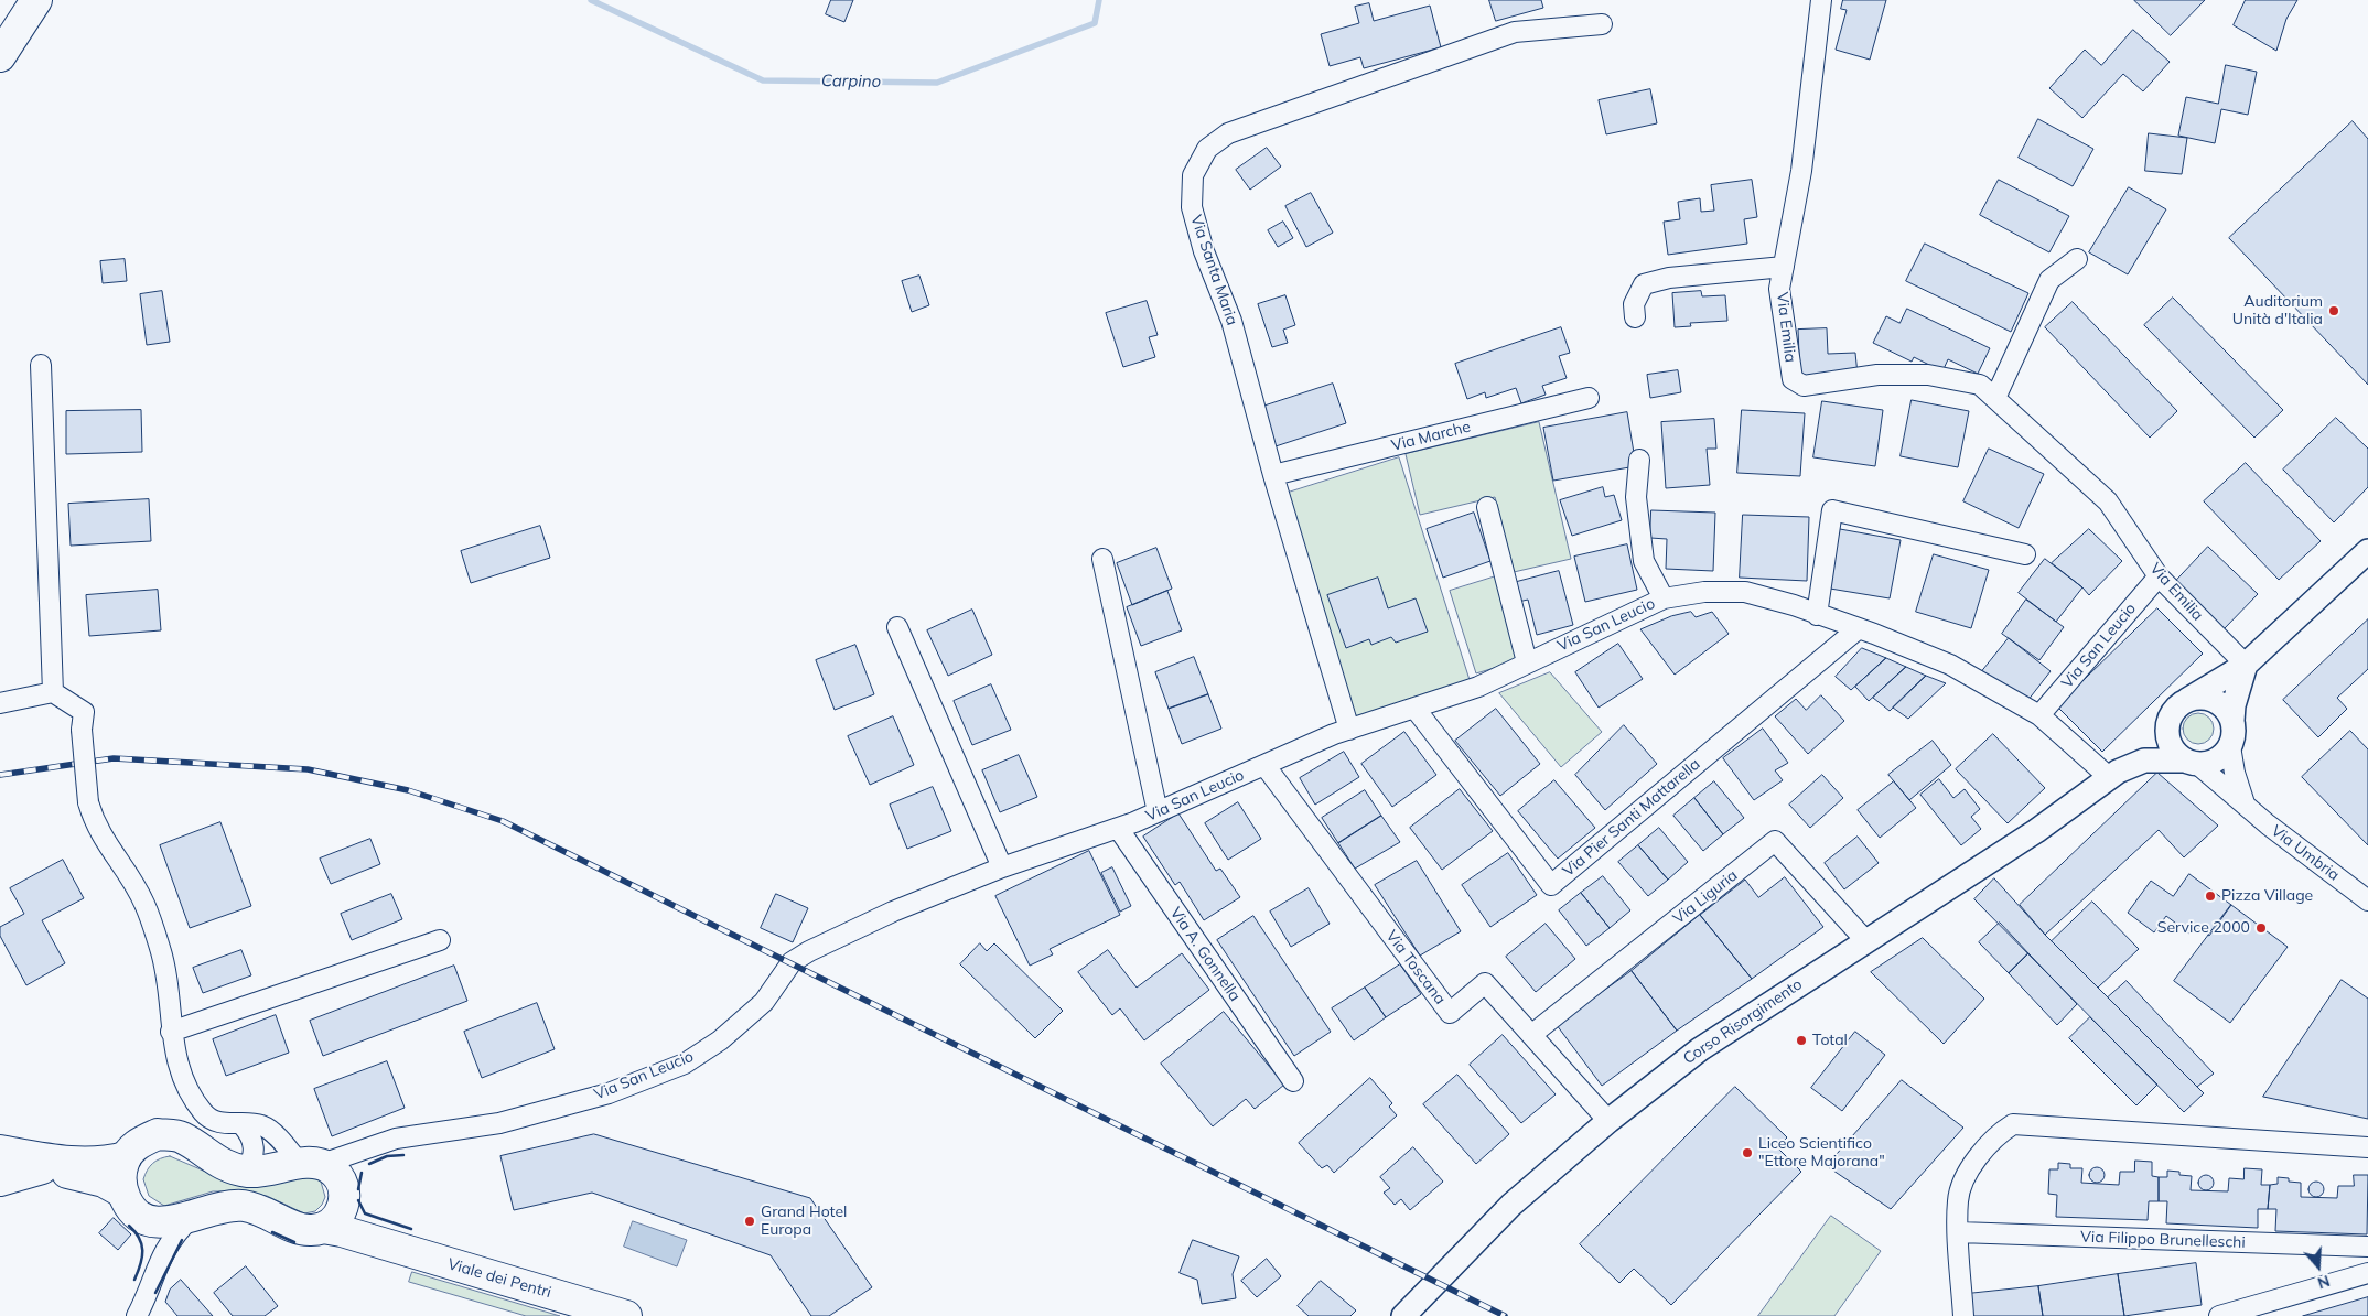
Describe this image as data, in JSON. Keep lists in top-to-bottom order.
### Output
{
  "streets": {
    "main road": ["Viale dei Pentri"],
    "street": [
      "Via Santa Maria",
      "Via Emilia",
      "Via Marche",
      "Via San Leucio",
      "Via Pier Santi Mattarella",
      "Via Umbria",
      "Via Liguria",
      "Via A. Gonnella",
      "Via Toscana",
      "Corso Risorgimento",
      "Via Filippo Brunelleschi"
    ]
  },
  "crossings": [
    ["Via Santa Maria", "Via Marche"],
    ["Via Santa Maria", "Via San Leucio"],
    ["Via Emilia", "Via San Leucio"],
    ["Via San Leucio", "Via Pier Santi Mattarella"],
    ["Via San Leucio", "Via A. Gonnella"],
    ["Via San Leucio", "Via Toscana"],
    ["Via San Leucio", "Corso Risorgimento"],
    ["Via San Leucio", "Viale dei Pentri"],
    ["Via Umbria", "Corso Risorgimento"],
    ["Via Liguria", "Via Toscana"],
    ["Via Liguria", "Corso Risorgimento"],
    ["Via Toscana", "Corso Risorgimento"]
  ],
  "water": ["Carpino"],
  "places": [
    "Auditorium Unità d'Italia",
    "Pizza Village",
    "Service 2000",
    "Total",
    "Liceo Scientifico \"Ettore Majorana\"",
    "Grand Hotel Europa"
  ],
  "north": "bottom"
}
